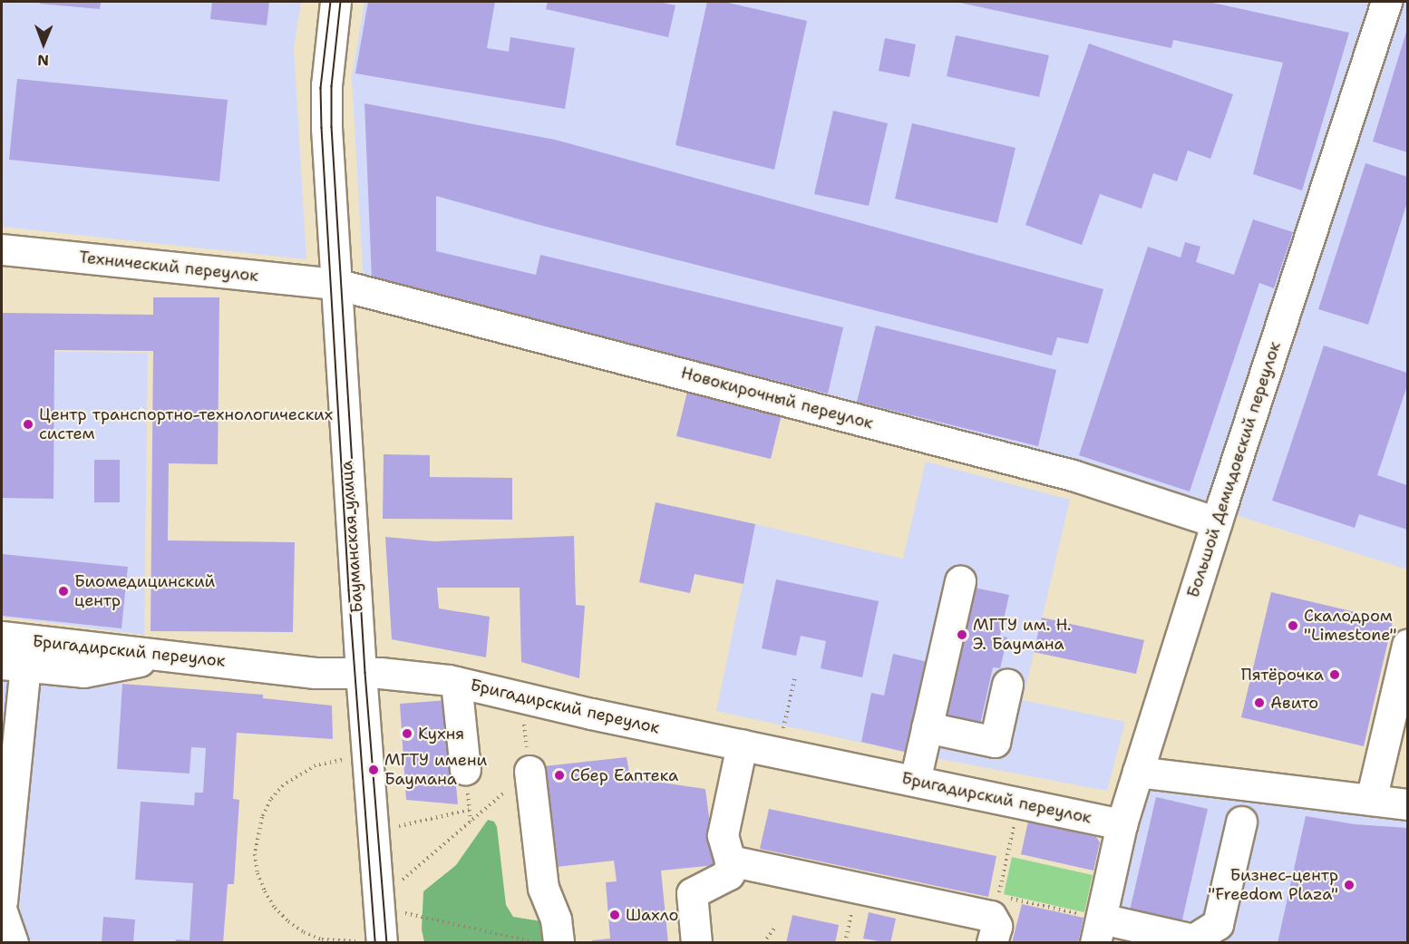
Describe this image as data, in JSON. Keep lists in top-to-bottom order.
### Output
{
  "streets": {
    "street": [
      "Технический переулок",
      "Новокирочный переулок",
      "Большой Демидовский переулок",
      "Бауманская улица",
      "Бригадирский переулок"
    ]
  },
  "crossings": [
    ["Технический переулок", "Новокирочный переулок"],
    ["Технический переулок", "Бауманская улица"],
    ["Новокирочный переулок", "Большой Демидовский переулок"],
    ["Новокирочный переулок", "Бауманская улица"],
    ["Большой Демидовский переулок", "Бригадирский переулок"],
    ["Бауманская улица", "Бригадирский переулок"]
  ],
  "places": [
    "Центр транспортно-технологических систем",
    "Биомедицинский центр",
    "Скалодром \"Limestone\"",
    "МГТУ им. Н. Э. Баумана",
    "Пятёрочка",
    "Авито",
    "Кухня",
    "МГТУ имени Баумана",
    "Сбер Еаптека",
    "Бизнес-центр \"Freedom Plaza\"",
    "Шахло"
  ],
  "north": "bottom"
}
